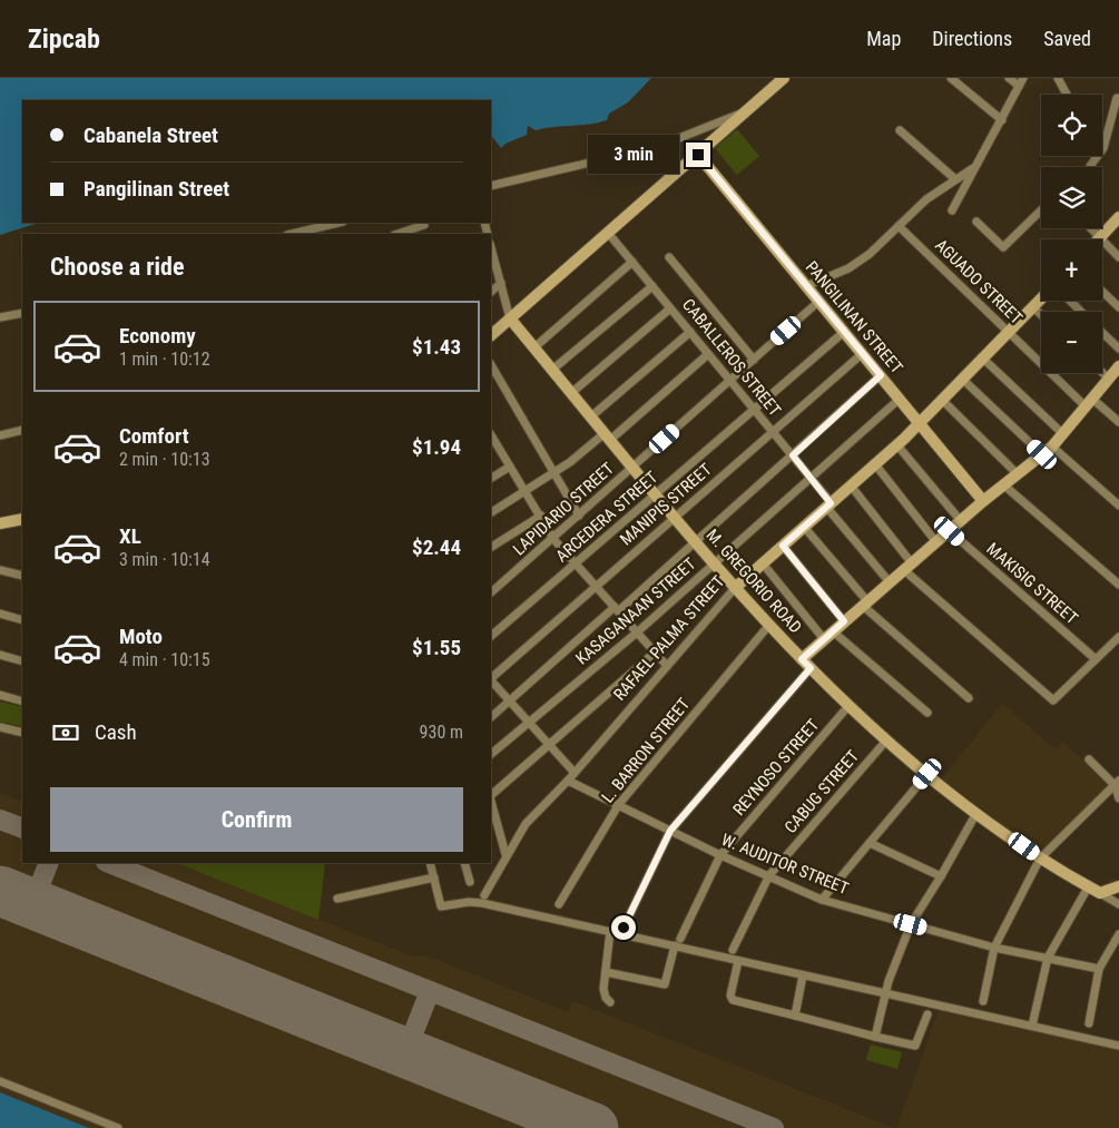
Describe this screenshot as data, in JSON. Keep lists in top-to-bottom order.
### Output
{
  "streets": {
    "street": [
      "AGUADO STREET",
      "PANGILINAN STREET",
      "CABALLEROS STREET",
      "MANIPIS STREET",
      "LAPIDARIO STREET",
      "ARCEDERA STREET",
      "M. GREGORIO ROAD",
      "MAKISIG STREET",
      "KASAGANAAN STREET",
      "RAFAEL PALMA STREET",
      "L. BARRON STREET",
      "REYNOSO STREET",
      "CABUG STREET",
      "W. AUDITOR STREET"
    ]
  },
  "crossings": [
    ["AGUADO STREET", "RAFAEL PALMA STREET"],
    ["PANGILINAN STREET", "MANIPIS STREET"],
    ["PANGILINAN STREET", "LAPIDARIO STREET"],
    ["PANGILINAN STREET", "ARCEDERA STREET"],
    ["PANGILINAN STREET", "KASAGANAAN STREET"],
    ["PANGILINAN STREET", "RAFAEL PALMA STREET"],
    ["CABALLEROS STREET", "MANIPIS STREET"],
    ["CABALLEROS STREET", "LAPIDARIO STREET"],
    ["CABALLEROS STREET", "ARCEDERA STREET"],
    ["CABALLEROS STREET", "KASAGANAAN STREET"],
    ["CABALLEROS STREET", "RAFAEL PALMA STREET"],
    ["MANIPIS STREET", "M. GREGORIO ROAD"],
    ["LAPIDARIO STREET", "M. GREGORIO ROAD"],
    ["ARCEDERA STREET", "M. GREGORIO ROAD"],
    ["M. GREGORIO ROAD", "KASAGANAAN STREET"],
    ["M. GREGORIO ROAD", "RAFAEL PALMA STREET"],
    ["M. GREGORIO ROAD", "L. BARRON STREET"],
    ["M. GREGORIO ROAD", "REYNOSO STREET"],
    ["M. GREGORIO ROAD", "CABUG STREET"],
    ["RAFAEL PALMA STREET", "W. AUDITOR STREET"],
    ["L. BARRON STREET", "W. AUDITOR STREET"],
    ["REYNOSO STREET", "W. AUDITOR STREET"],
    ["CABUG STREET", "W. AUDITOR STREET"]
  ],
  "page": {
    "header": "Zipcab",
    "nav": ["Map", "Directions", "Saved"],
    "map_buttons": ["+", "−"],
    "banner": ["Cabanela Street", "Pangilinan Street"],
    "bubble": "3 min",
    "heading": "Choose a ride",
    "list": [
      {
        "name": "Economy",
        "note": "1 min · 10:12",
        "value": "$1.43"
      },
      {
        "name": "Comfort",
        "note": "2 min · 10:13",
        "value": "$1.94"
      },
      {
        "name": "XL",
        "note": "3 min · 10:14",
        "value": "$2.44"
      },
      {
        "name": "Moto",
        "note": "4 min · 10:15",
        "value": "$1.55"
      }
    ],
    "pay": ["Cash", "930 m"],
    "buttons": "Confirm"
  }
}
